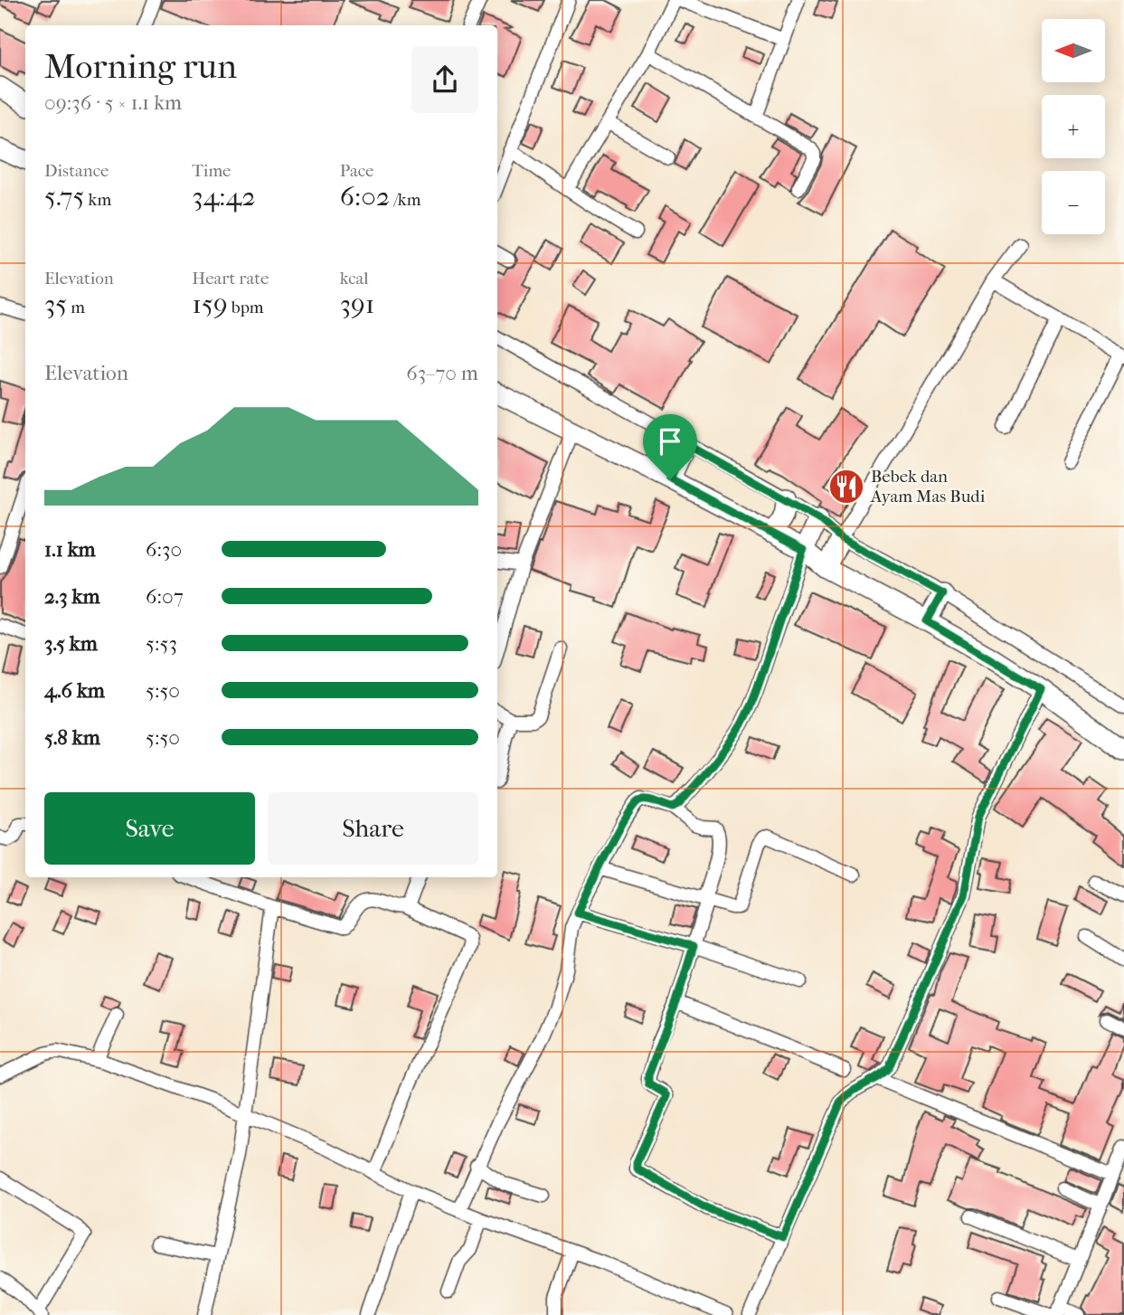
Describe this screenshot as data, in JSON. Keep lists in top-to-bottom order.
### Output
{
  "places": {
    "restaurant": ["Bebek dan Ayam Mas Budi"]
  },
  "north": "left",
  "page": {
    "map_buttons": ["+", "−"],
    "heading": ["Morning run", "09:36 · 5 × 1.1 km"],
    "stats": [
      ["Distance", "5.75 km"],
      ["Time", "34:42"],
      ["Pace", "6:02 /km"],
      ["Elevation", "35 m"],
      ["Heart rate", "159 bpm"],
      ["kcal", "391"]
    ],
    "chart": ["Elevation", "63–70 m"],
    "list": [
      {
        "name": "1.1 km",
        "note": "6:30"
      },
      {
        "name": "2.3 km",
        "note": "6:07"
      },
      {
        "name": "3.5 km",
        "note": "5:53"
      },
      {
        "name": "4.6 km",
        "note": "5:50"
      },
      {
        "name": "5.8 km",
        "note": "5:50"
      }
    ],
    "buttons": ["Save", "Share"]
  }
}
